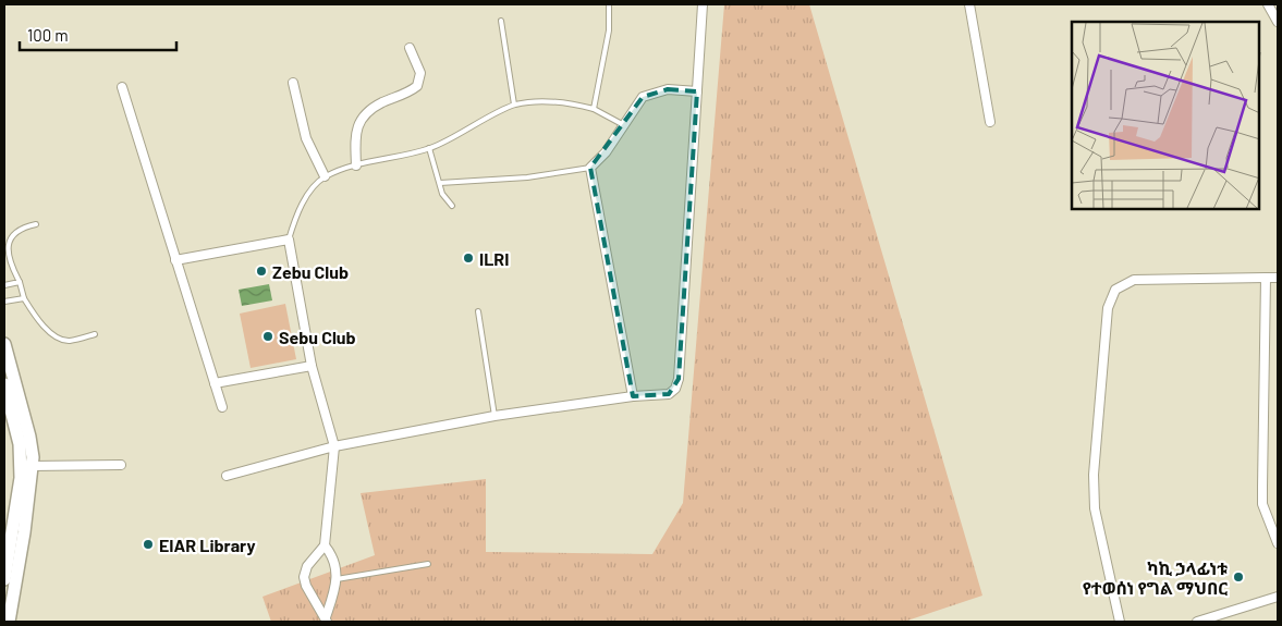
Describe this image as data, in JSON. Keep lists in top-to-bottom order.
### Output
{
  "places": [
    "ILRI",
    "Zebu Club",
    "Sebu Club",
    "EIAR Library",
    "ካኪ ኃላፊነቱ የተወሰነ የግል ማህበር"
  ],
  "scale_bar": "100 m"
}
